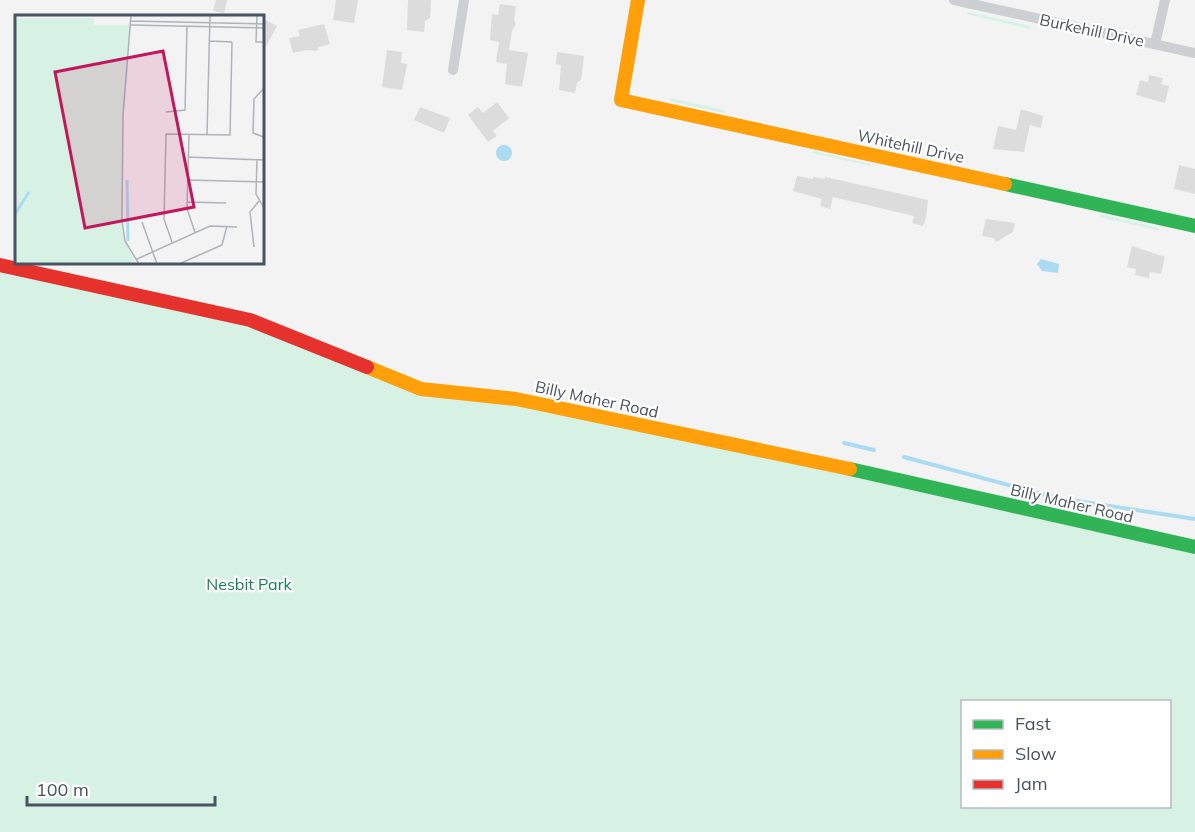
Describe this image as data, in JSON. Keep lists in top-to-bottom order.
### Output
{
  "streets": {
    "main road": ["Whitehill Drive", "Billy Maher Road"],
    "street": ["Burkehill Drive"]
  },
  "parks": ["Nesbit Park"],
  "legend": ["Fast", "Slow", "Jam"],
  "scale_bar": "100 m"
}
